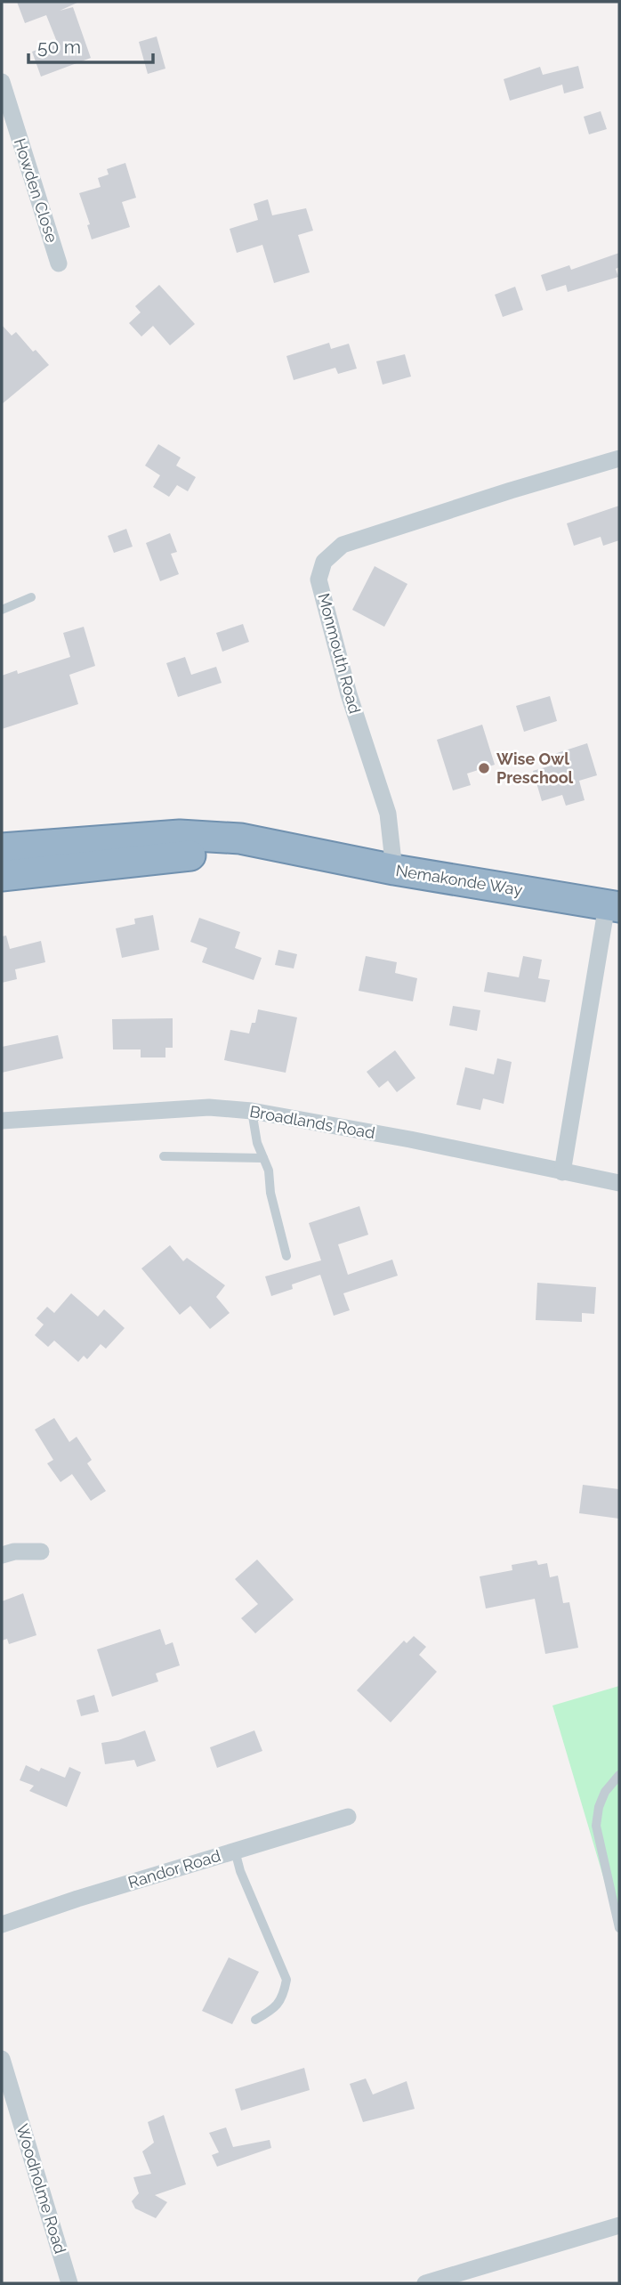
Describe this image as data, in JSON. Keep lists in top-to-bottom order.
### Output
{
  "streets": {
    "highway": ["Nemakonde Way"],
    "street": [
      "Howden Close",
      "Monmouth Road",
      "Broadlands Road",
      "Randor Road",
      "Woodholme Road"
    ]
  },
  "crossings": [
    ["Monmouth Road", "Nemakonde Way"]
  ],
  "places": ["Wise Owl Preschool"],
  "scale_bar": "50 m"
}
